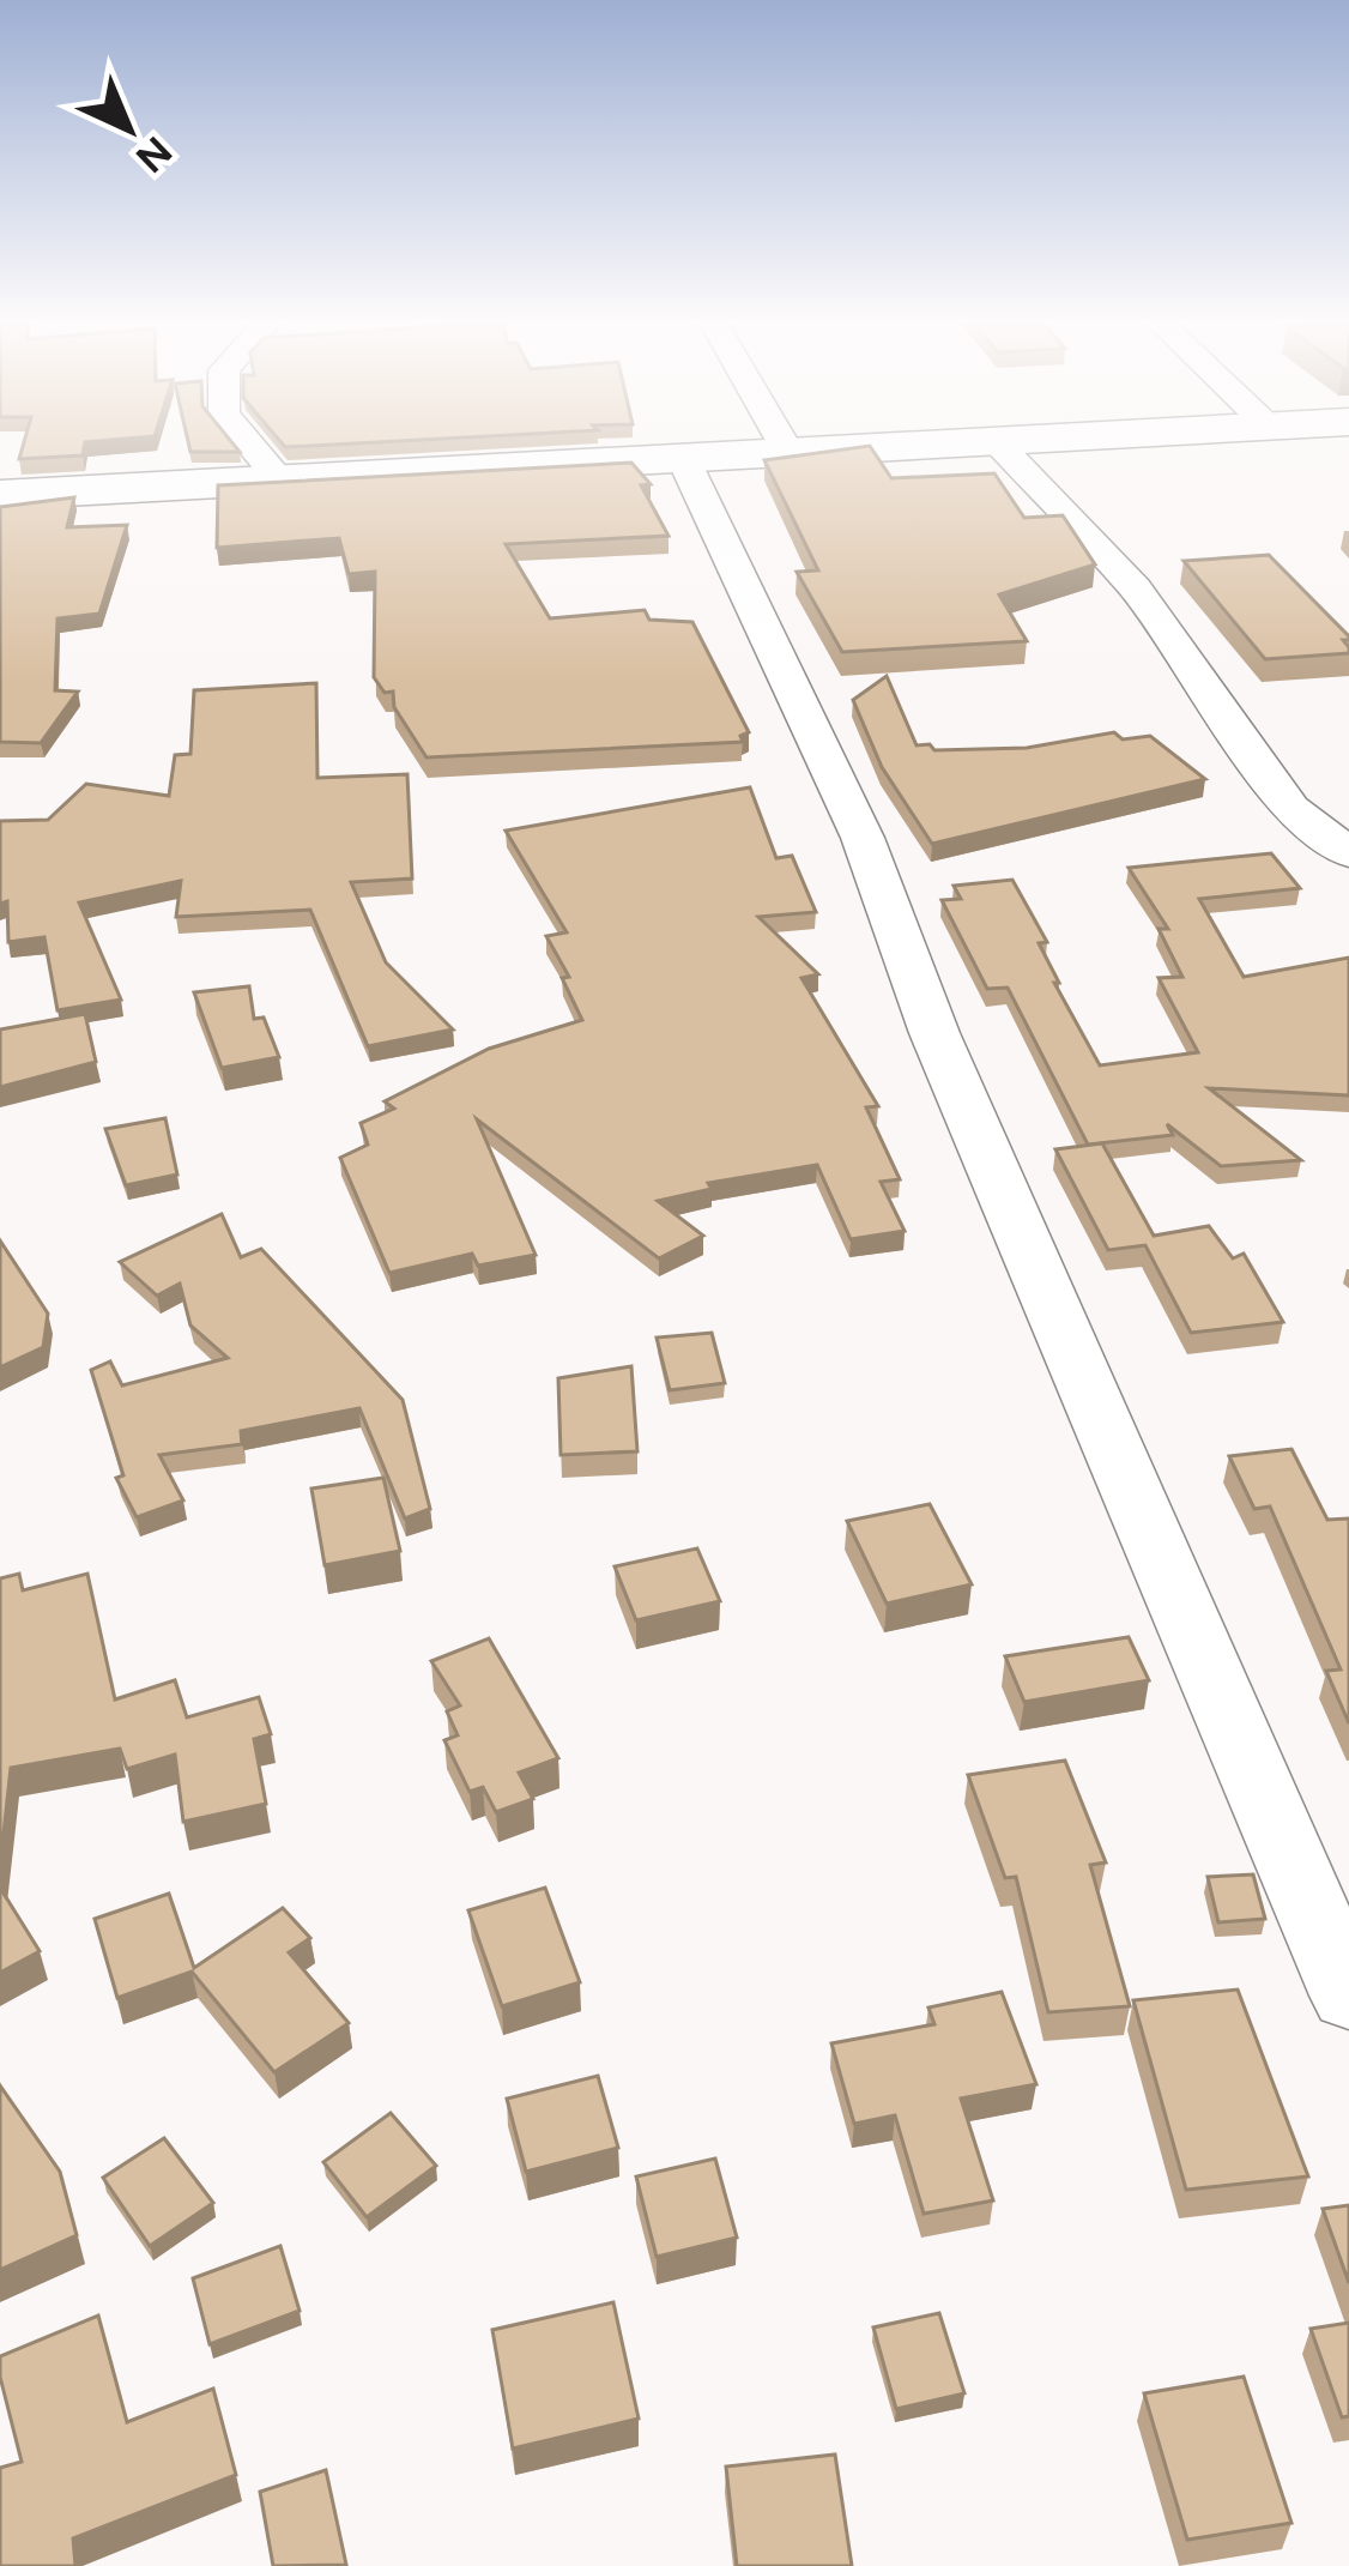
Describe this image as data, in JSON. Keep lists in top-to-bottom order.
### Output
{
  "north": "bottom right"
}
